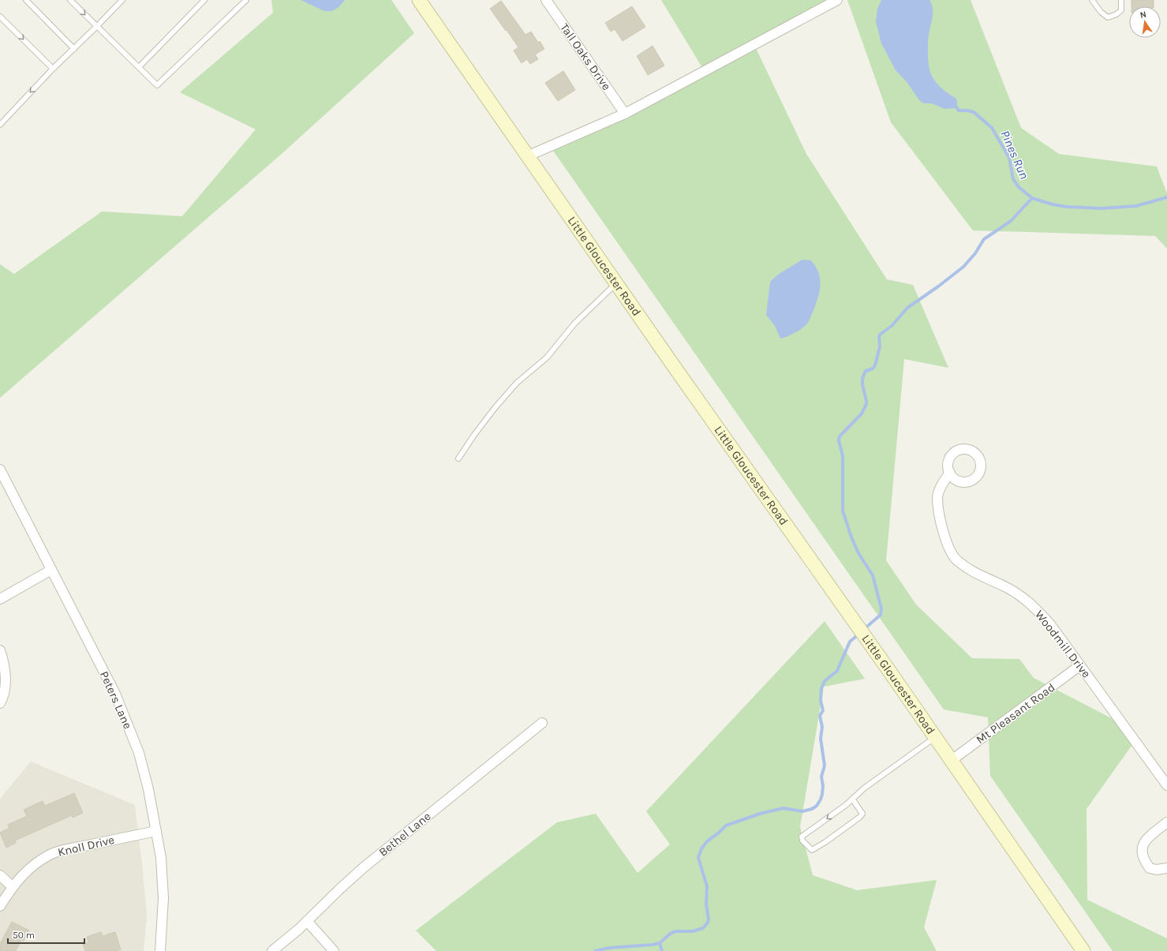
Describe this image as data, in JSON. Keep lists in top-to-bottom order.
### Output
{
  "streets": {
    "street": [
      "Tall Oaks Drive",
      "Little Gloucester Road",
      "Woodmill Drive",
      "Peters Lane",
      "Mt Pleasant Road",
      "Bethel Lane",
      "Knoll Drive"
    ]
  },
  "crossings": [
    ["Little Gloucester Road", "Mt Pleasant Road"],
    ["Woodmill Drive", "Mt Pleasant Road"],
    ["Peters Lane", "Knoll Drive"]
  ],
  "water": ["Pines Run"],
  "scale_bar": "50 m",
  "north": "top"
}
